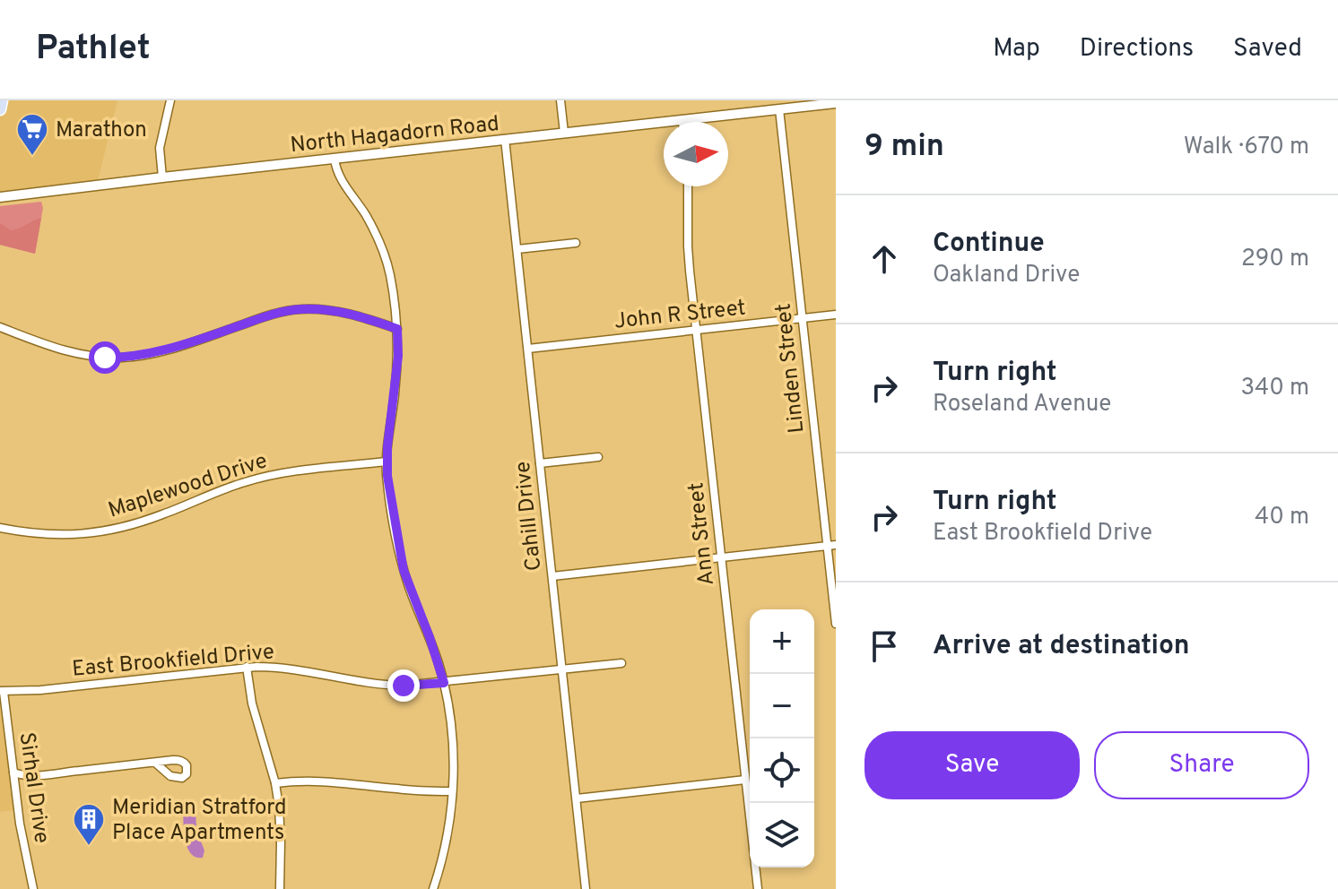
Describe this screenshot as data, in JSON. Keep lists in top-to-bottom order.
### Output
{
  "streets": {
    "street": [
      "North Hagadorn Road",
      "John R Street",
      "Linden Street",
      "Maplewood Drive",
      "Cahill Drive",
      "Ann Street",
      "East Brookfield Drive",
      "Sirhal Drive"
    ]
  },
  "crossings": [
    ["North Hagadorn Road", "Linden Street"],
    ["North Hagadorn Road", "Cahill Drive"],
    ["John R Street", "Linden Street"],
    ["John R Street", "Cahill Drive"],
    ["John R Street", "Ann Street"],
    ["Cahill Drive", "East Brookfield Drive"],
    ["East Brookfield Drive", "Sirhal Drive"]
  ],
  "places": {
    "supermarket": ["Marathon"],
    "building": ["Meridian Stratford Place Apartments"]
  },
  "north": "right",
  "page": {
    "header": "Pathlet",
    "nav": ["Map", "Directions", "Saved"],
    "heading": ["9 min", "Walk · 670 m"],
    "list": [
      ["Continue", "Oakland Drive", "290 m"],
      ["Turn right", "Roseland Avenue", "340 m"],
      ["Turn right", "East Brookfield Drive", "40 m"],
      "Arrive at destination"
    ],
    "map_buttons": ["+", "−"],
    "buttons": ["Save", "Share"]
  }
}
